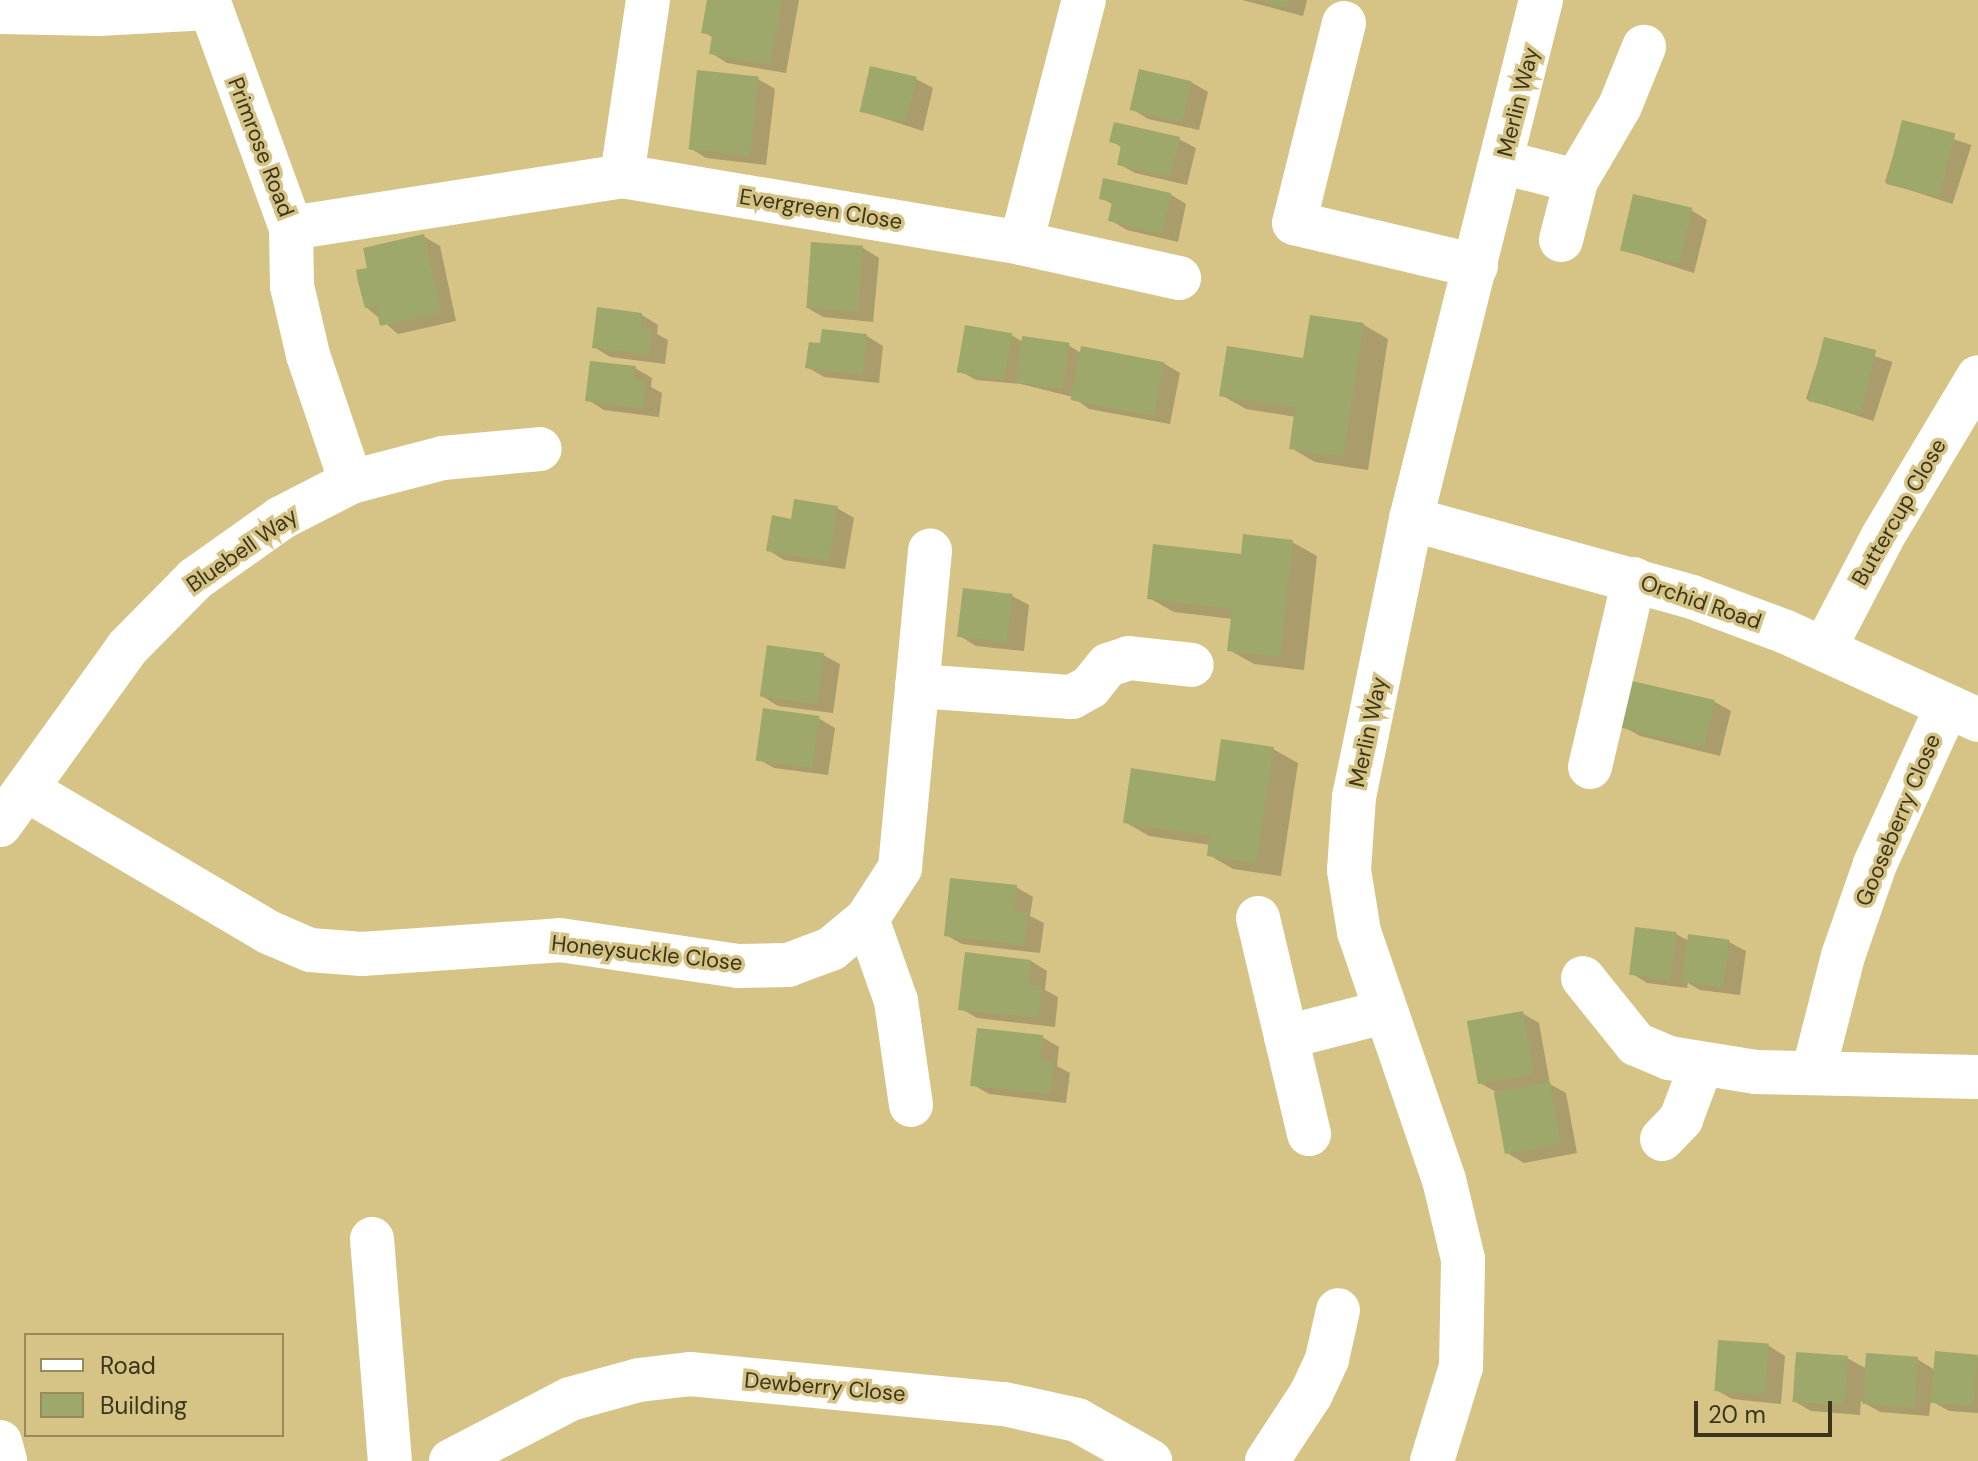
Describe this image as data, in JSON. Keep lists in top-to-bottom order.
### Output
{
  "streets": {
    "street": [
      "Merlin Way",
      "Primrose Road",
      "Evergreen Close",
      "Buttercup Close",
      "Bluebell Way",
      "Orchid Road",
      "Gooseberry Close",
      "Honeysuckle Close",
      "Dewberry Close"
    ]
  },
  "crossings": [
    ["Merlin Way", "Orchid Road"],
    ["Primrose Road", "Evergreen Close"],
    ["Primrose Road", "Bluebell Way"],
    ["Buttercup Close", "Orchid Road"],
    ["Bluebell Way", "Honeysuckle Close"],
    ["Orchid Road", "Gooseberry Close"]
  ],
  "legend": ["Road", "Building"],
  "scale_bar": "20 m"
}
